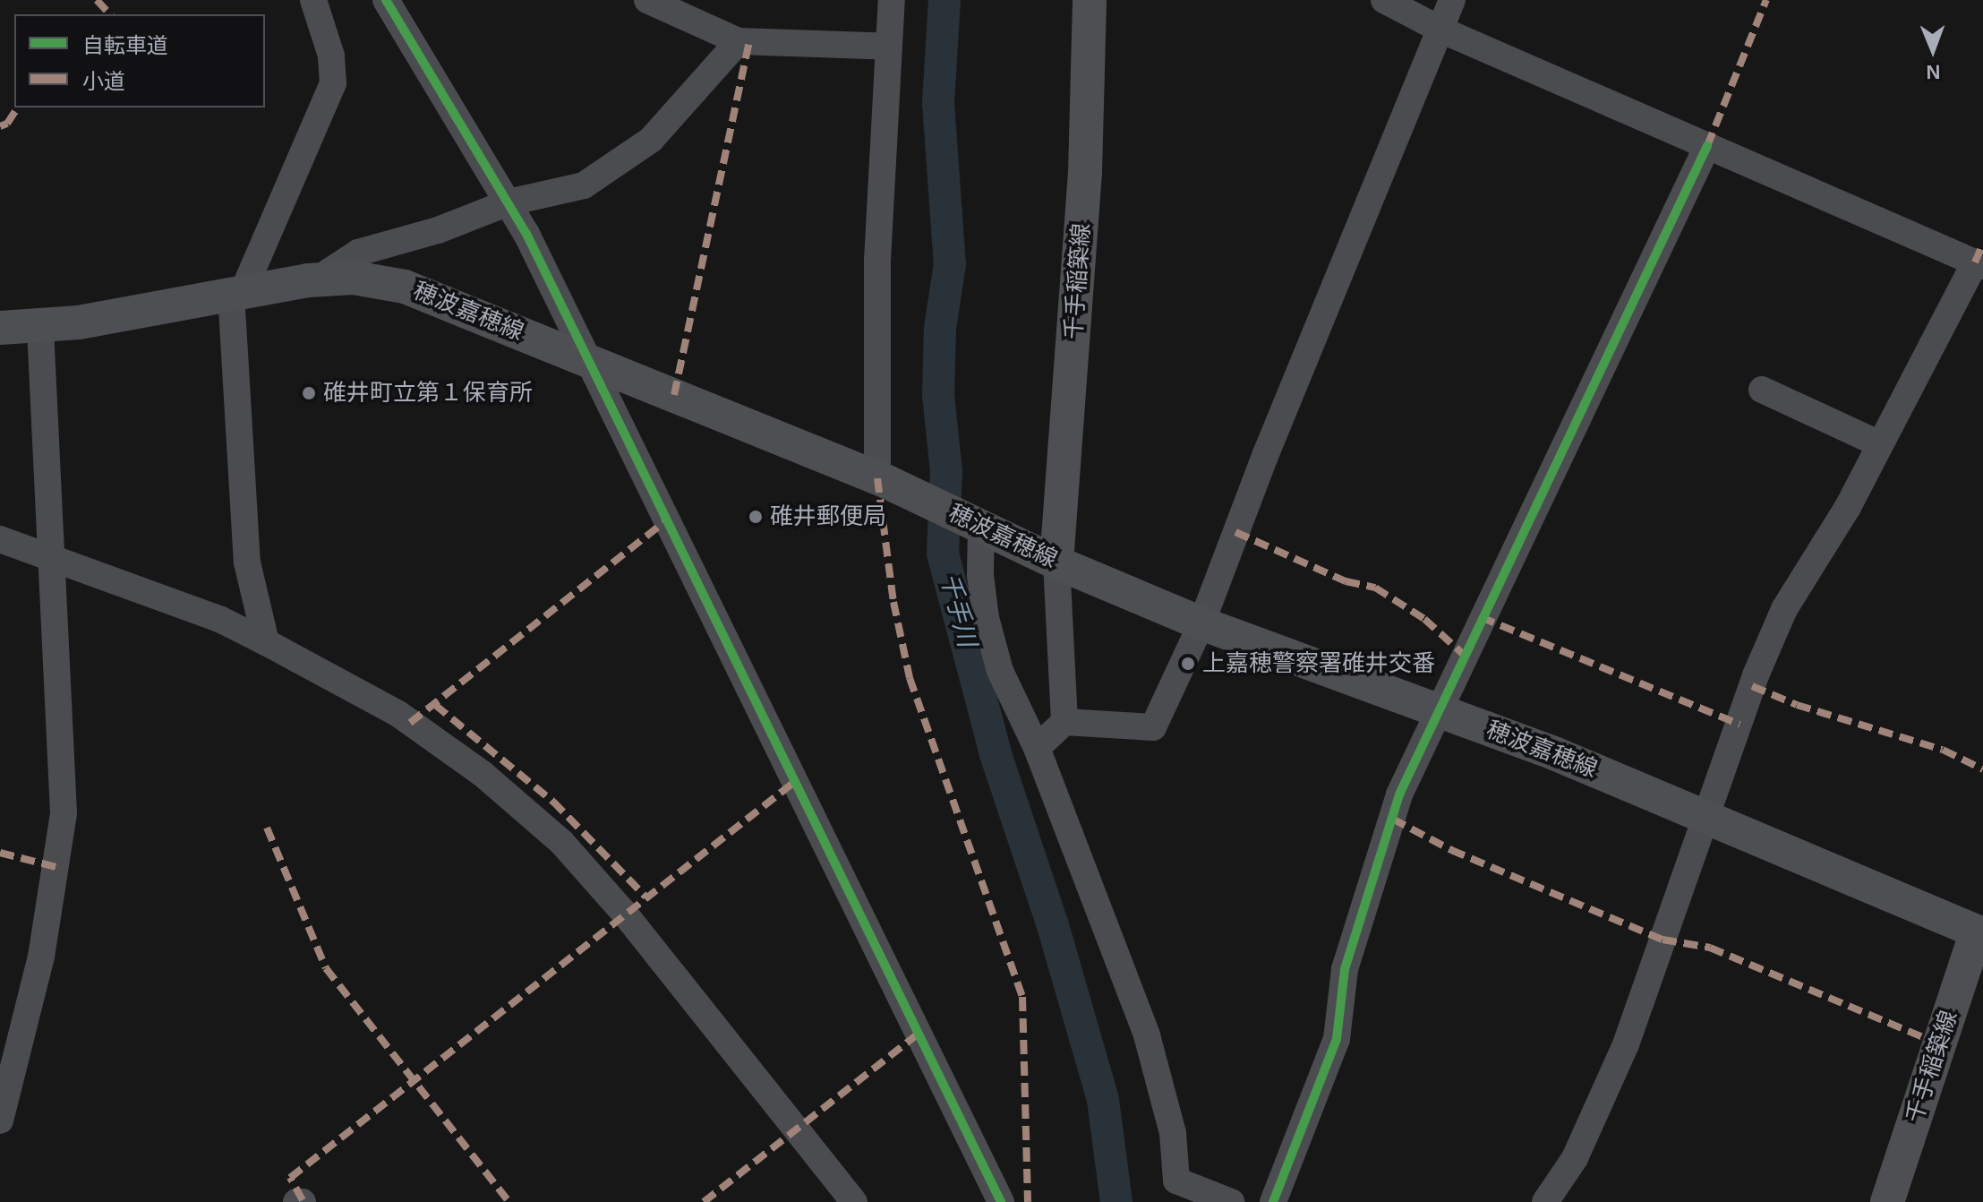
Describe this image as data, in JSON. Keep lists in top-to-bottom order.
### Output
{
  "streets": {
    "main road": ["千手稲築線", "穂波嘉穂線"]
  },
  "crossings": [
    ["千手稲築線", "穂波嘉穂線"]
  ],
  "water": ["千手川"],
  "places": ["碓井町立第１保育所", "碓井郵便局", "上嘉穂警察署碓井交番"],
  "legend": ["自転車道", "小道"],
  "north": "bottom"
}
